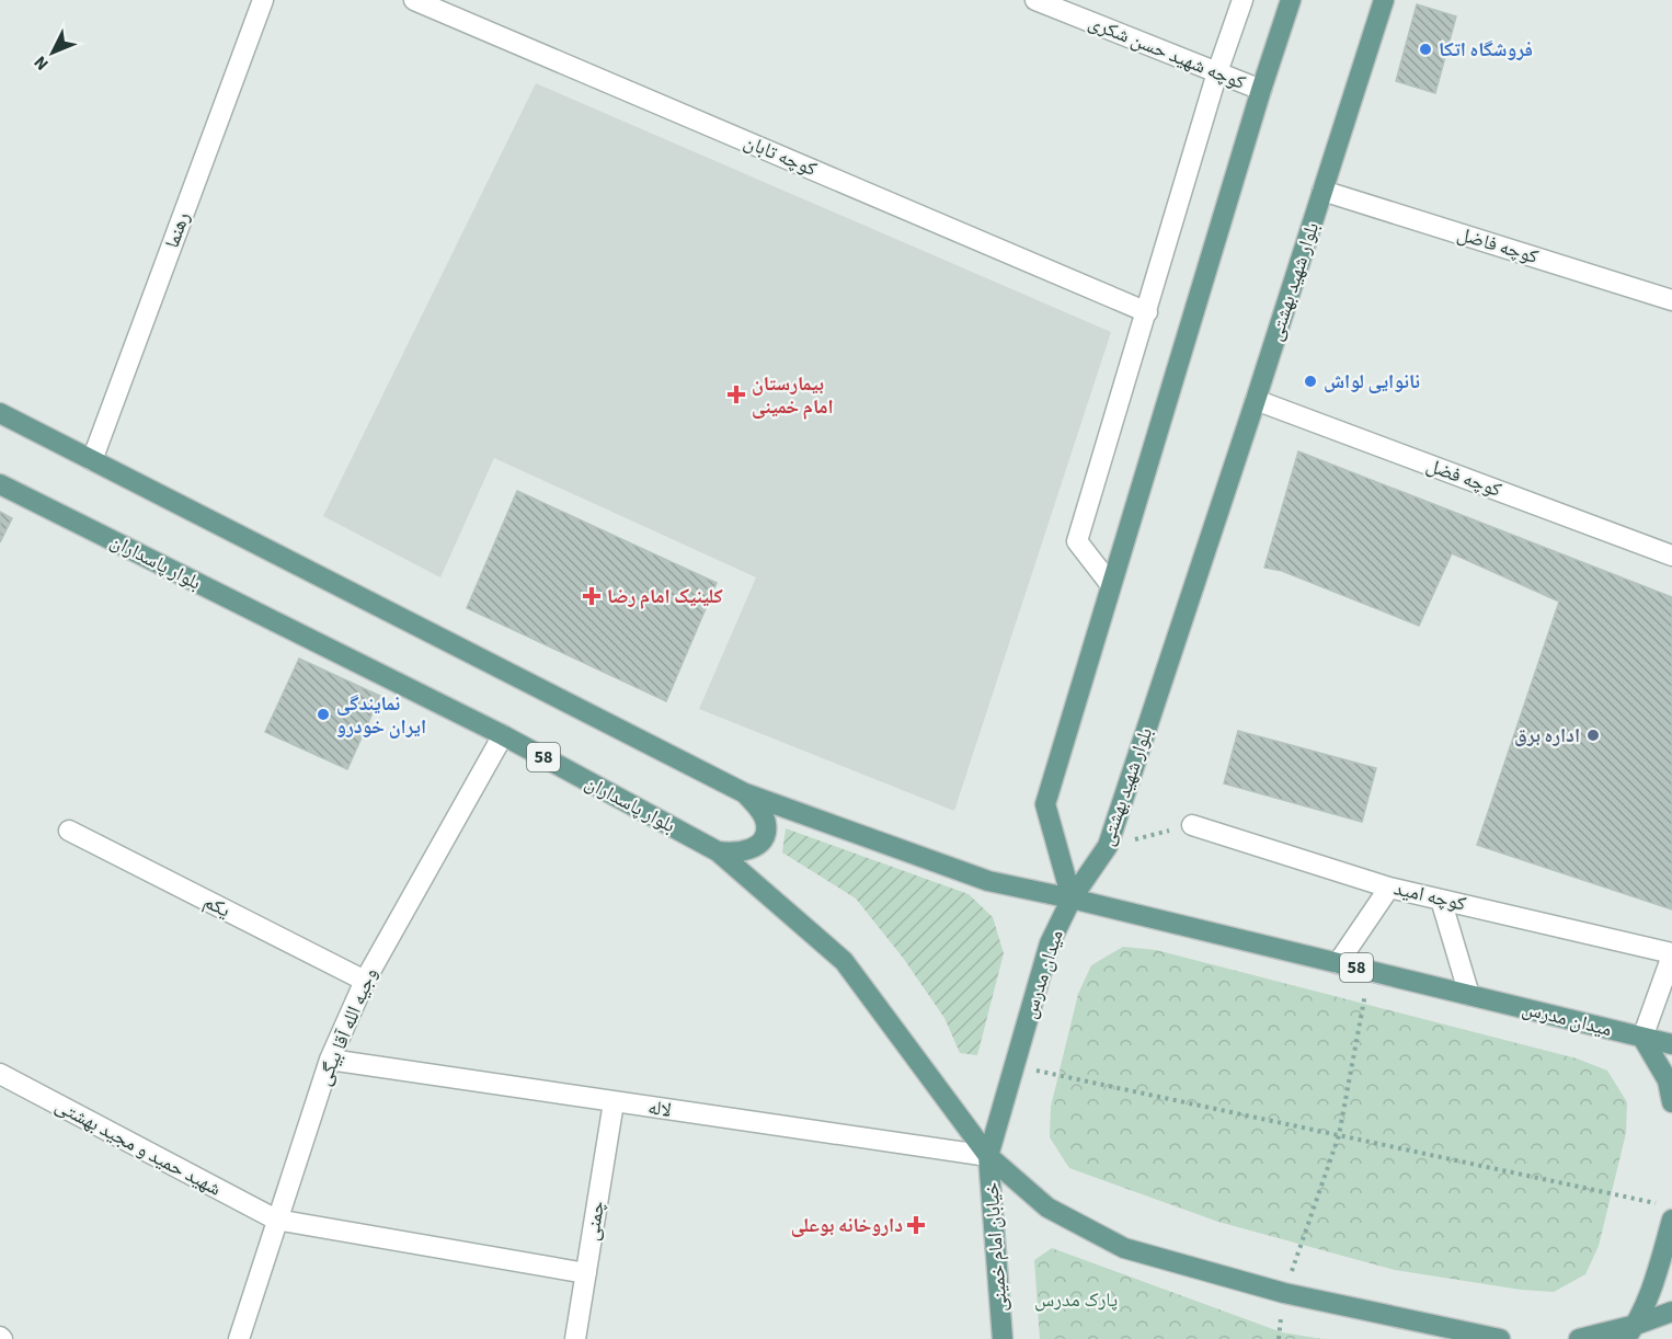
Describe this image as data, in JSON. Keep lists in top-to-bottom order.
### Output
{
  "streets": {
    "main road": [
      "بلوار شهید بهشتی",
      "بلوار پاسداران",
      "58",
      "میدان مدرس",
      "خیابان امام خمینی"
    ],
    "street": [
      "کوچه شهید حسن شکری",
      "کوچه تابان",
      "رهنما",
      "کوچه فاضل",
      "کوچه فضل",
      "کوچه امید",
      "یکم",
      "وجیه الله آقا بیگی",
      "لاله",
      "شهید حمید و مجید بهشتی",
      "چمنی"
    ]
  },
  "crossings": [
    ["رهنما", "58"],
    ["کوچه فاضل", "بلوار شهید بهشتی"],
    ["بلوار شهید بهشتی", "کوچه فضل"],
    ["بلوار شهید بهشتی", "58"],
    ["بلوار شهید بهشتی", "میدان مدرس"],
    ["بلوار پاسداران", "58"],
    ["بلوار پاسداران", "میدان مدرس"],
    ["بلوار پاسداران", "وجیه الله آقا بیگی"],
    ["بلوار پاسداران", "لاله"],
    ["بلوار پاسداران", "خیابان امام خمینی"],
    ["58", "میدان مدرس"],
    ["58", "لاله"],
    ["58", "خیابان امام خمینی"],
    ["یکم", "وجیه الله آقا بیگی"],
    ["میدان مدرس", "لاله"],
    ["میدان مدرس", "خیابان امام خمینی"],
    ["وجیه الله آقا بیگی", "لاله"],
    ["وجیه الله آقا بیگی", "شهید حمید و مجید بهشتی"],
    ["لاله", "چمنی"],
    ["لاله", "خیابان امام خمینی"],
    ["شهید حمید و مجید بهشتی", "چمنی"]
  ],
  "parks": ["پارک مدرس"],
  "places": {
    "other": [
      "فروشگاه اتکا",
      "نانوایی لواش",
      "نمایندگی ایران خودرو",
      "اداره برق"
    ],
    "health": ["بیمارستان امام خمینی", "کلینیک امام رضا", "داروخانه بوعلی"]
  },
  "north": "bottom left"
}
